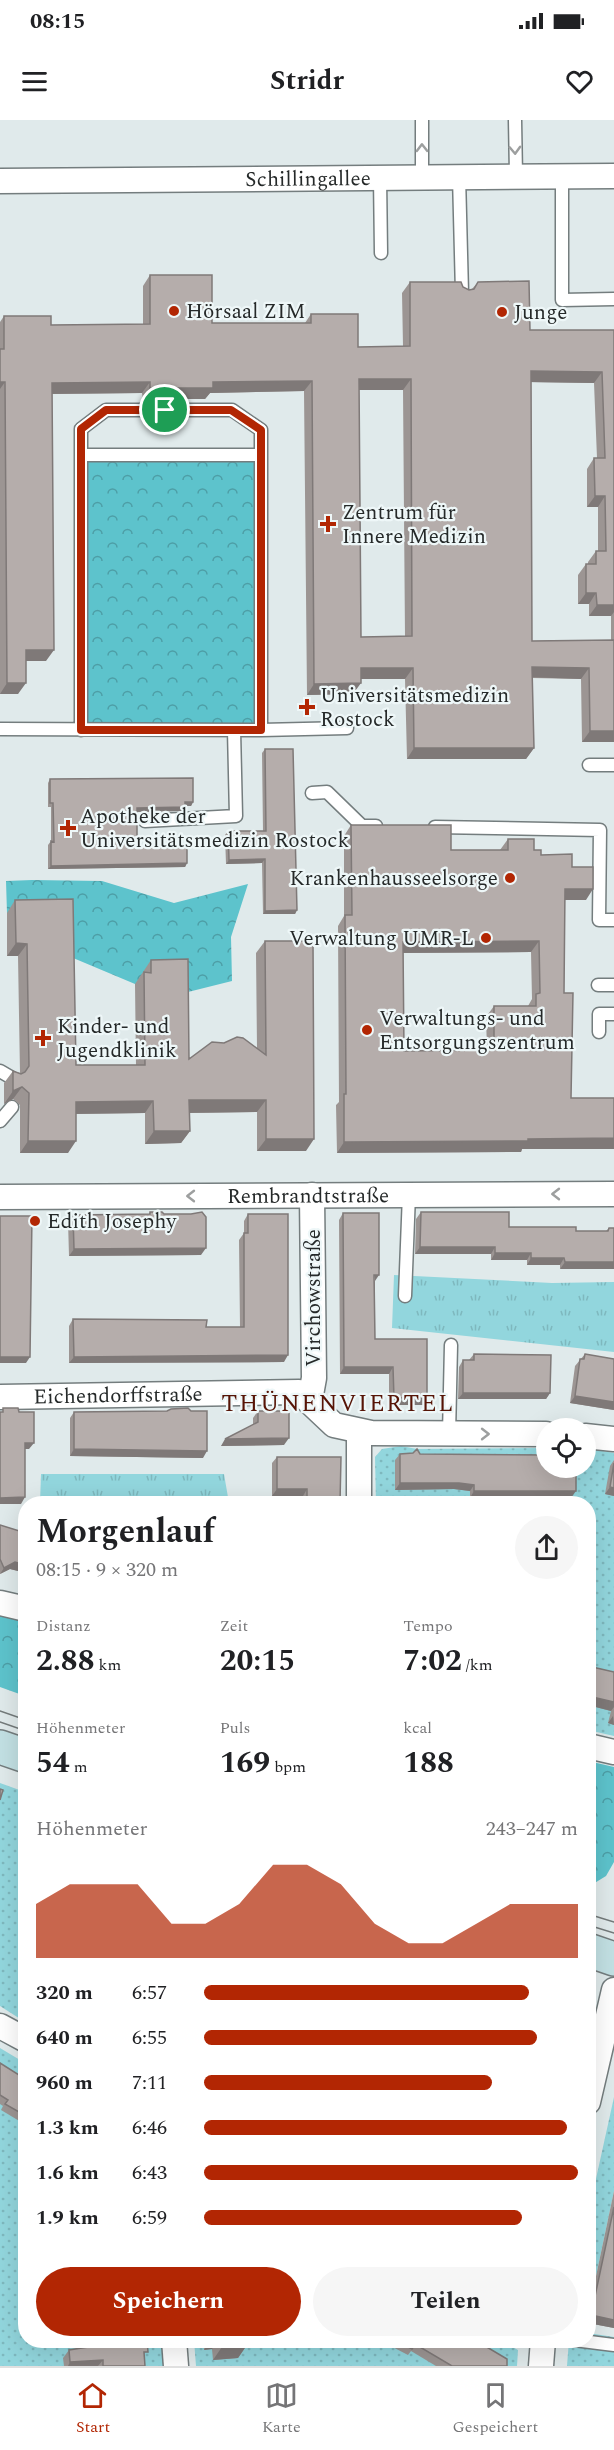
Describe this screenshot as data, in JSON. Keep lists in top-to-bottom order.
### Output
{
  "streets": {
    "street": [
      "Schillingallee",
      "Rembrandtstraße",
      "Virchowstraße",
      "Eichendorffstraße"
    ]
  },
  "crossings": [
    ["Rembrandtstraße", "Virchowstraße"],
    ["Virchowstraße", "Eichendorffstraße"]
  ],
  "one_way": ["Rembrandtstraße"],
  "districts": ["THÜNENVIERTEL"],
  "places": {
    "other": [
      "Hörsaal ZIM",
      "Junge",
      "Krankenhausseelsorge",
      "Verwaltung UMR-L",
      "Verwaltungs- und Entsorgungszentrum",
      "Edith Josephy"
    ],
    "health": [
      "Zentrum für Innere Medizin",
      "Universitätsmedizin Rostock",
      "Apotheke der Universitätsmedizin Rostock",
      "Kinder- und Jugendklinik"
    ]
  },
  "page": {
    "status": "08:15",
    "header": "Stridr",
    "heading": ["Morgenlauf", "08:15 · 9 × 320 m"],
    "stats": [
      ["Distanz", "2.88 km"],
      ["Zeit", "20:15"],
      ["Tempo", "7:02 /km"],
      ["Höhenmeter", "54 m"],
      ["Puls", "169 bpm"],
      ["kcal", "188"]
    ],
    "chart": ["Höhenmeter", "243–247 m"],
    "list": [
      {
        "name": "320 m",
        "note": "6:57"
      },
      {
        "name": "640 m",
        "note": "6:55"
      },
      {
        "name": "960 m",
        "note": "7:11"
      },
      {
        "name": "1.3 km",
        "note": "6:46"
      },
      {
        "name": "1.6 km",
        "note": "6:43"
      },
      {
        "name": "1.9 km",
        "note": "6:59"
      }
    ],
    "buttons": ["Speichern", "Teilen"],
    "tabs": ["Start", "Karte", "Gespeichert"]
  }
}
